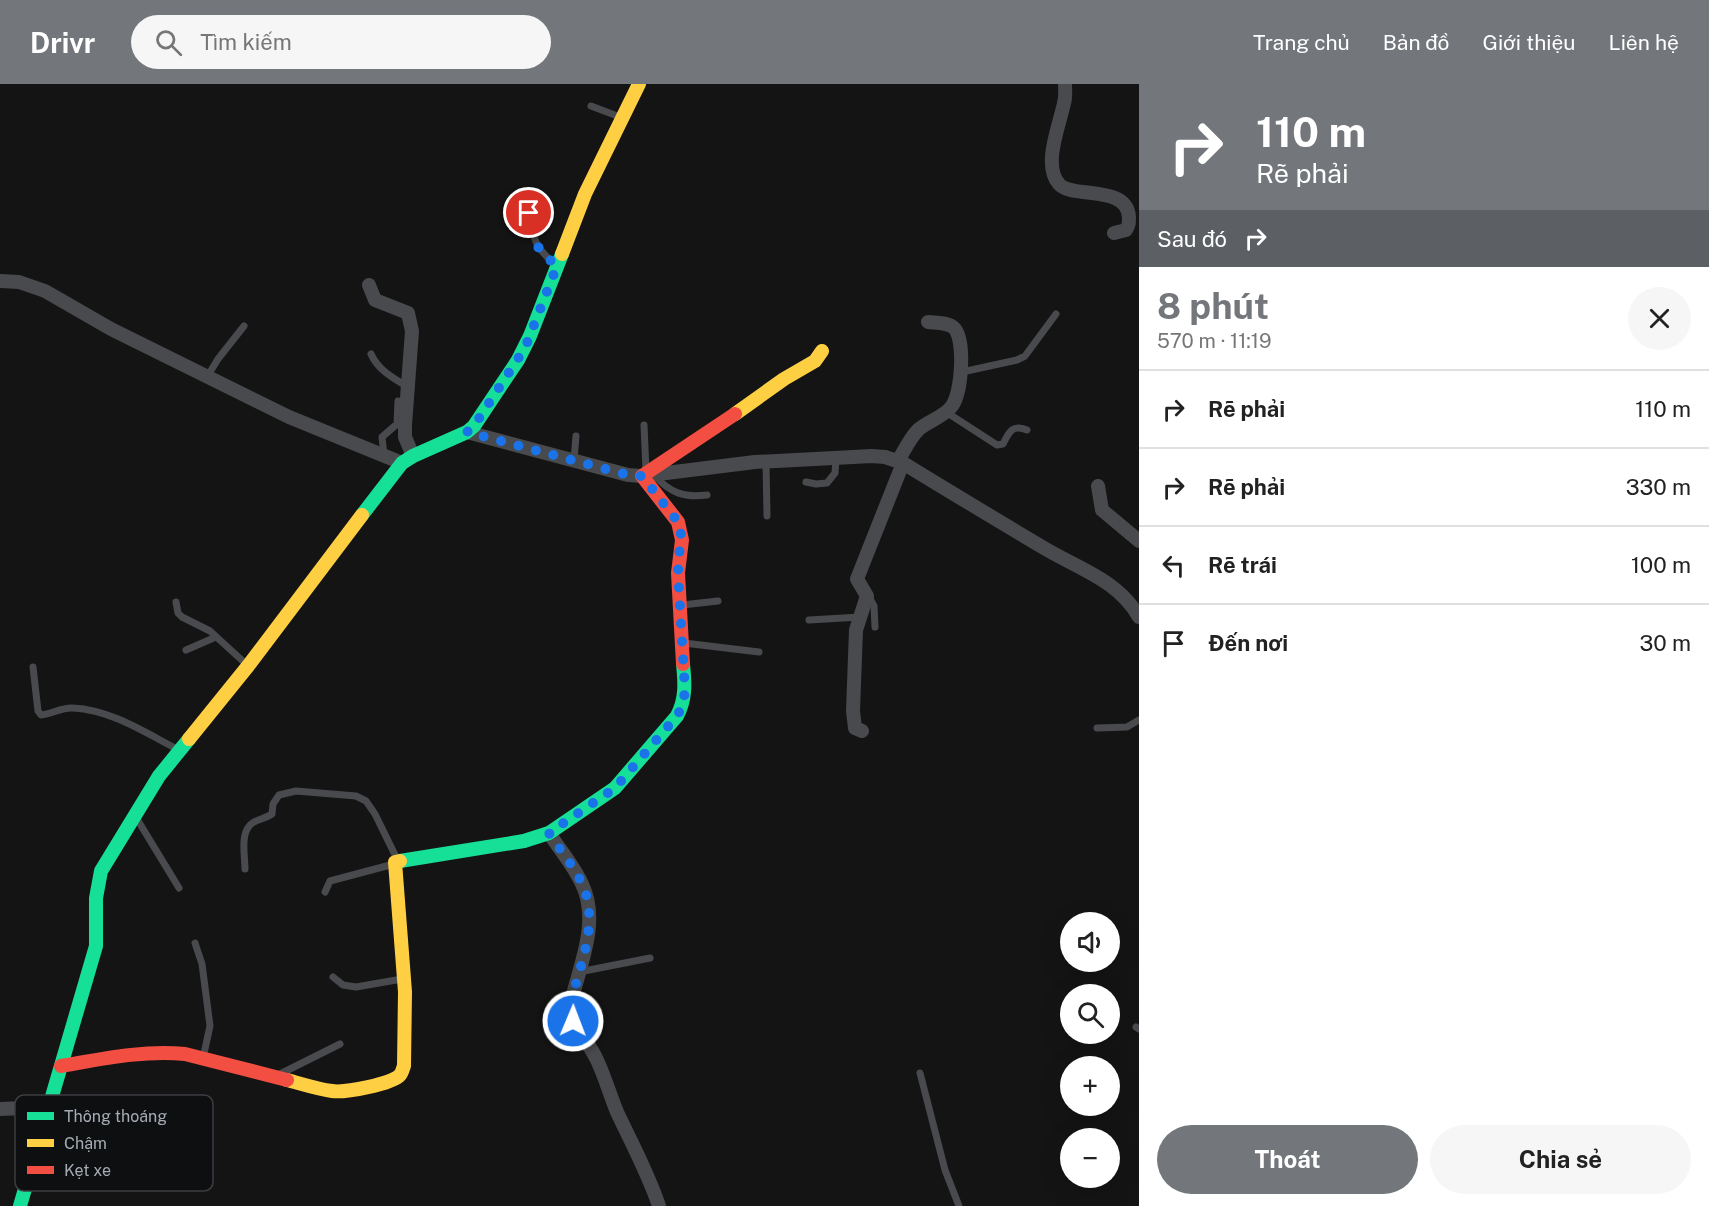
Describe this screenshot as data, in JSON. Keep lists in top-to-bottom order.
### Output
{
  "legend": ["Thông thoáng", "Chậm", "Kẹt xe"],
  "page": {
    "header": "Drivr",
    "search": "Tìm kiếm",
    "nav": [
      "Trang chủ",
      "Bản đồ",
      "Giới thiệu",
      "Liên hệ"
    ],
    "turn": ["110 m", "Rẽ phải"],
    "then": "Sau đó",
    "heading": ["8 phút", "570 m · 11:19"],
    "list": [
      {
        "name": "Rẽ phải",
        "value": "110 m"
      },
      {
        "name": "Rẽ phải",
        "value": "330 m"
      },
      {
        "name": "Rẽ trái",
        "value": "100 m"
      },
      {
        "name": "Đến nơi",
        "value": "30 m"
      }
    ],
    "map_buttons": ["+", "−"],
    "buttons": ["Thoát", "Chia sẻ"]
  }
}
